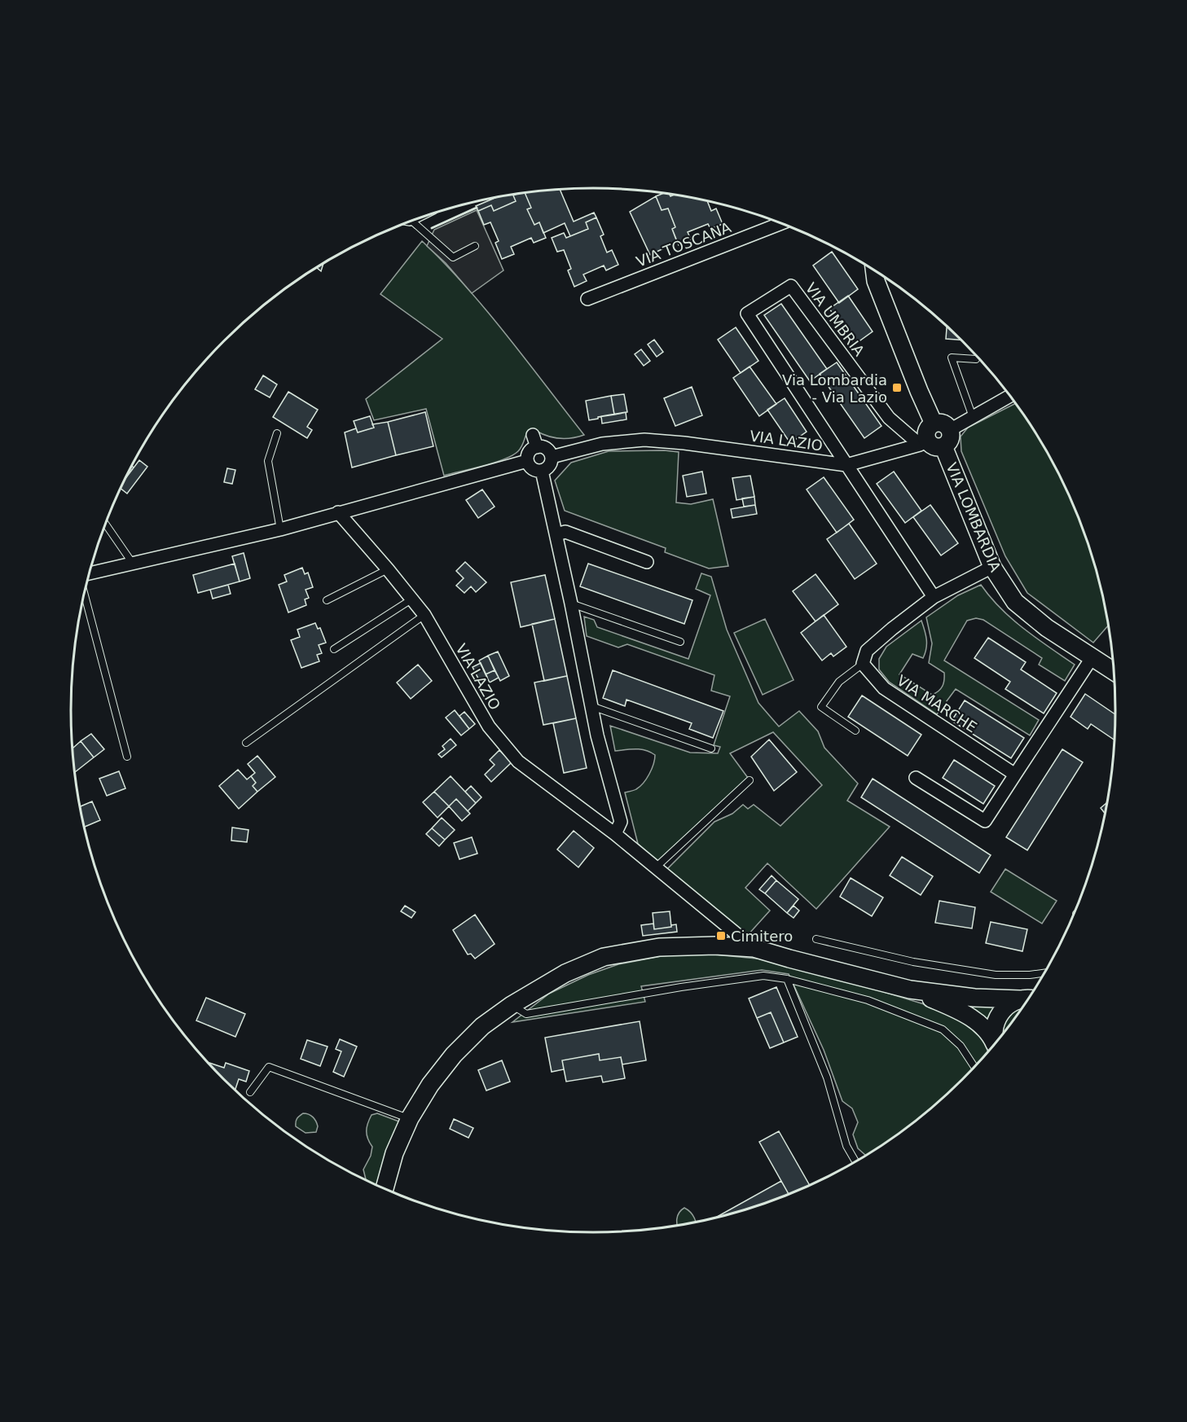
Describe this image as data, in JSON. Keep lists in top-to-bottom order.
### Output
{
  "streets": {
    "main road": ["VIA LOMBARDIA"],
    "street": [
      "VIA TOSCANA",
      "VIA UMBRIA",
      "VIA LAZIO",
      "VIA MARCHE"
    ]
  },
  "crossings": [
    ["VIA UMBRIA", "VIA LAZIO"],
    ["VIA UMBRIA", "VIA LOMBARDIA"],
    ["VIA LAZIO", "VIA LOMBARDIA"]
  ],
  "places": {
    "transit": ["Via Lombardia - Via Lazio", "Cimitero"]
  }
}
